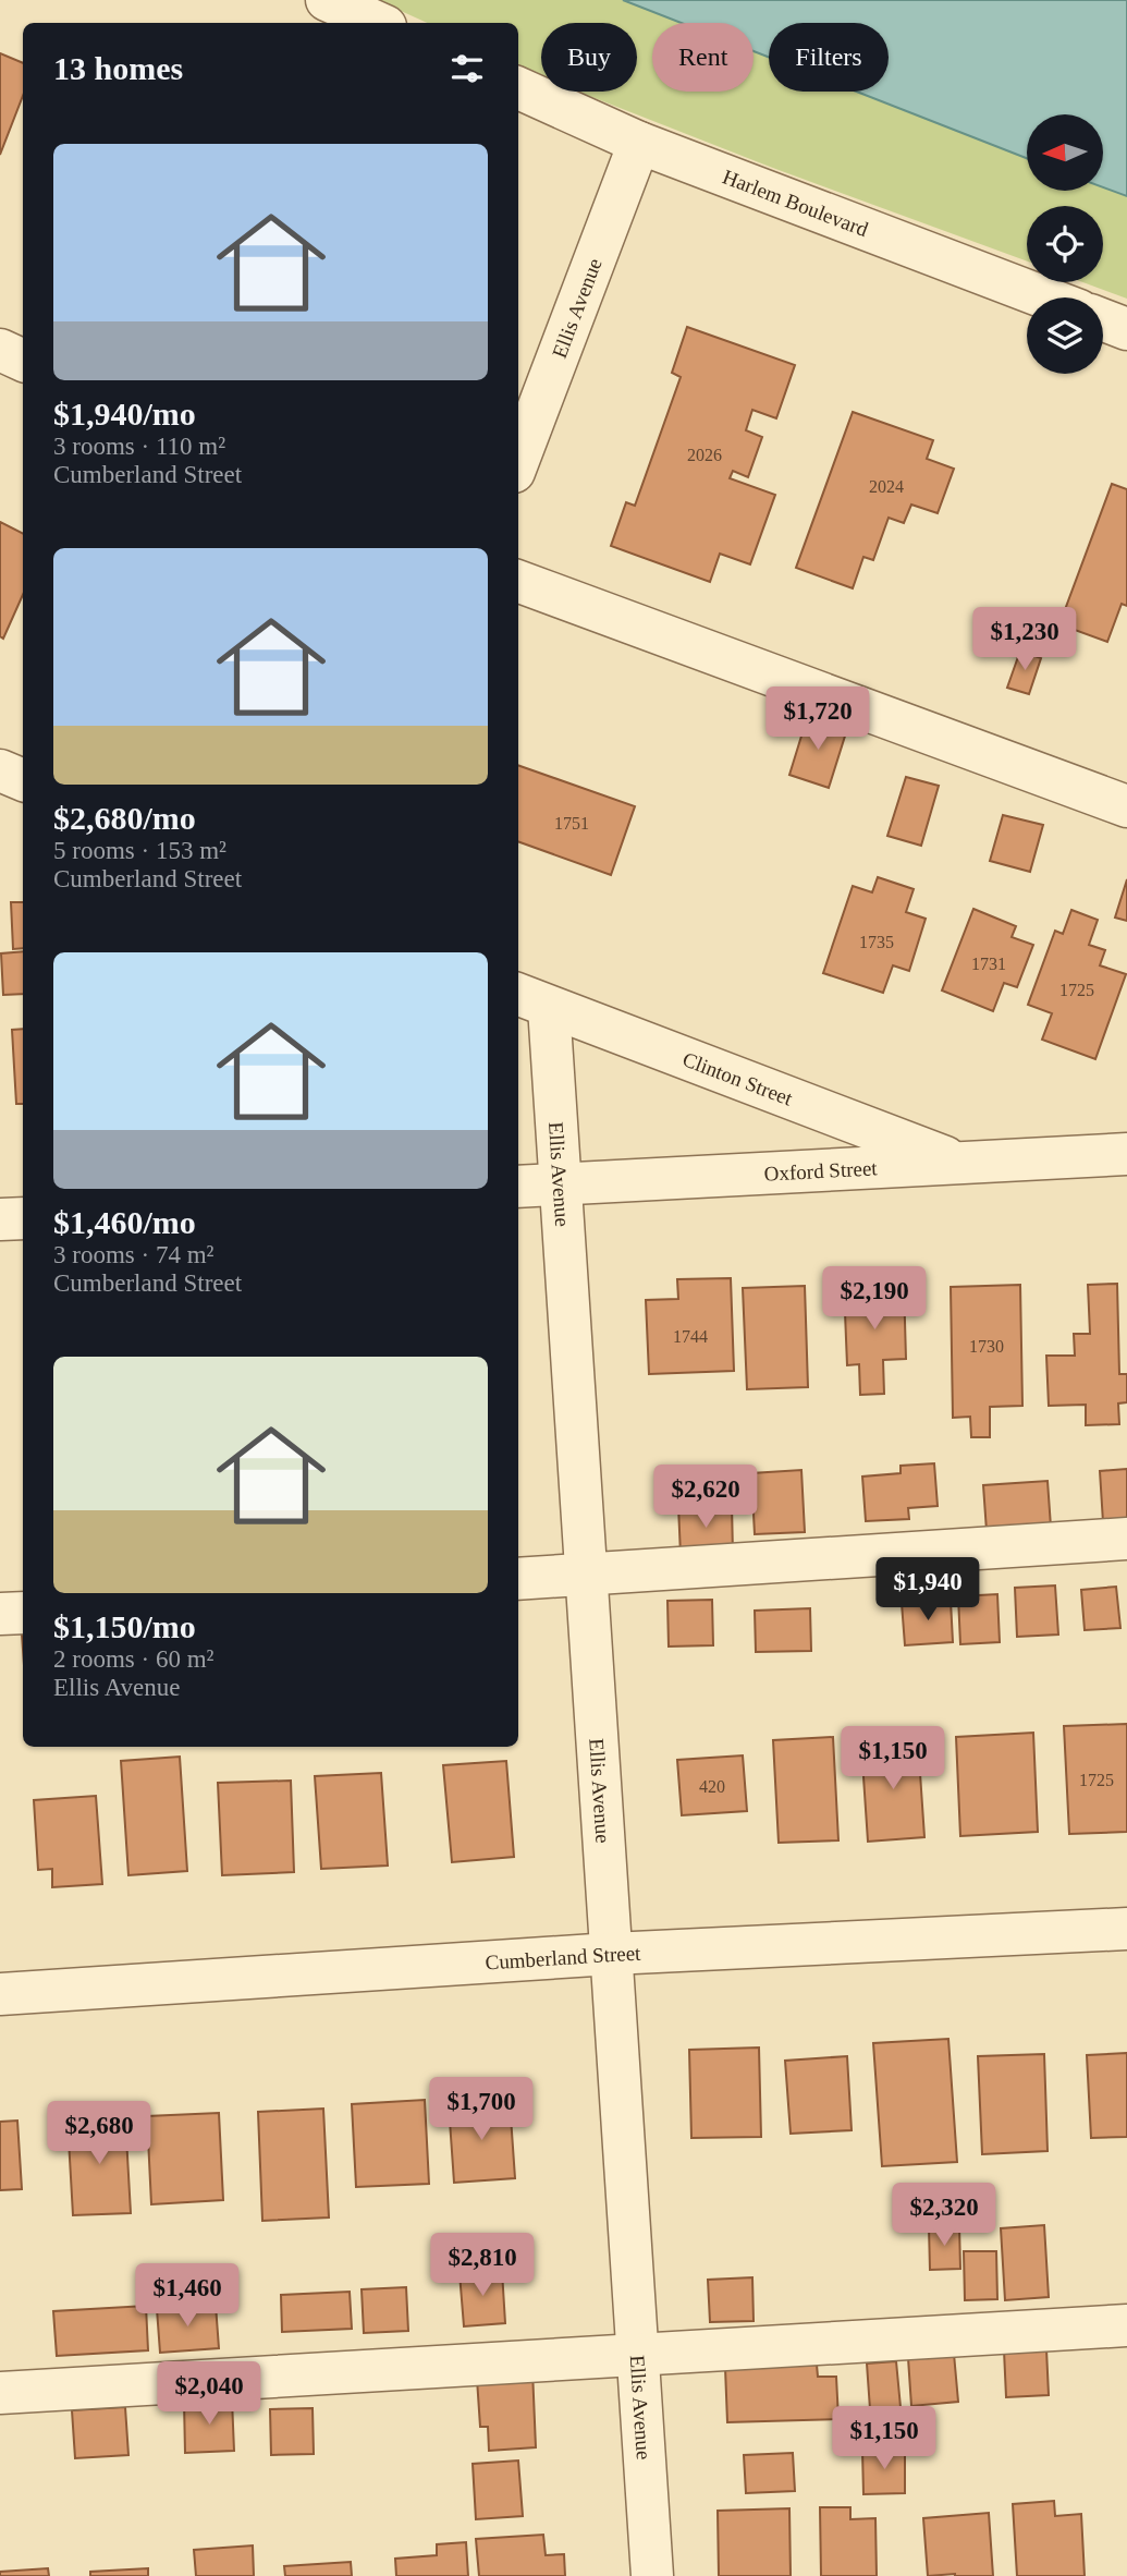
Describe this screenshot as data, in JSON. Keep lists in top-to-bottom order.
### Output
{
  "streets": {
    "street": [
      "Harlem Boulevard",
      "Ellis Avenue",
      "Clinton Street",
      "Oxford Street",
      "Cumberland Street"
    ]
  },
  "crossings": [
    ["Harlem Boulevard", "Ellis Avenue"],
    ["Ellis Avenue", "Clinton Street"],
    ["Ellis Avenue", "Oxford Street"],
    ["Ellis Avenue", "Cumberland Street"],
    ["Clinton Street", "Oxford Street"]
  ],
  "house_numbers": [
    "2026",
    "2024",
    "1751",
    "1735",
    "1731",
    "1725",
    "1744",
    "1730",
    "1725",
    "420"
  ],
  "north": "left",
  "page": {
    "chip": ["Buy", "Rent", "Filters"],
    "heading": "13 homes",
    "list": [
      {
        "name": "$1,940/mo",
        "note": "3 rooms · 110 m² · Cumberland Street"
      },
      {
        "name": "$2,680/mo",
        "note": "5 rooms · 153 m² · Cumberland Street"
      },
      {
        "name": "$1,460/mo",
        "note": "3 rooms · 74 m² · Cumberland Street"
      },
      {
        "name": "$1,150/mo",
        "note": "2 rooms · 60 m² · Ellis Avenue"
      }
    ],
    "price": [
      "$1,230",
      "$1,720",
      "$2,190",
      "$2,620",
      "$1,940",
      "$1,150",
      "$1,700",
      "$2,680",
      "$2,320",
      "$2,810",
      "$1,460",
      "$2,040",
      "$1,150"
    ]
  }
}
